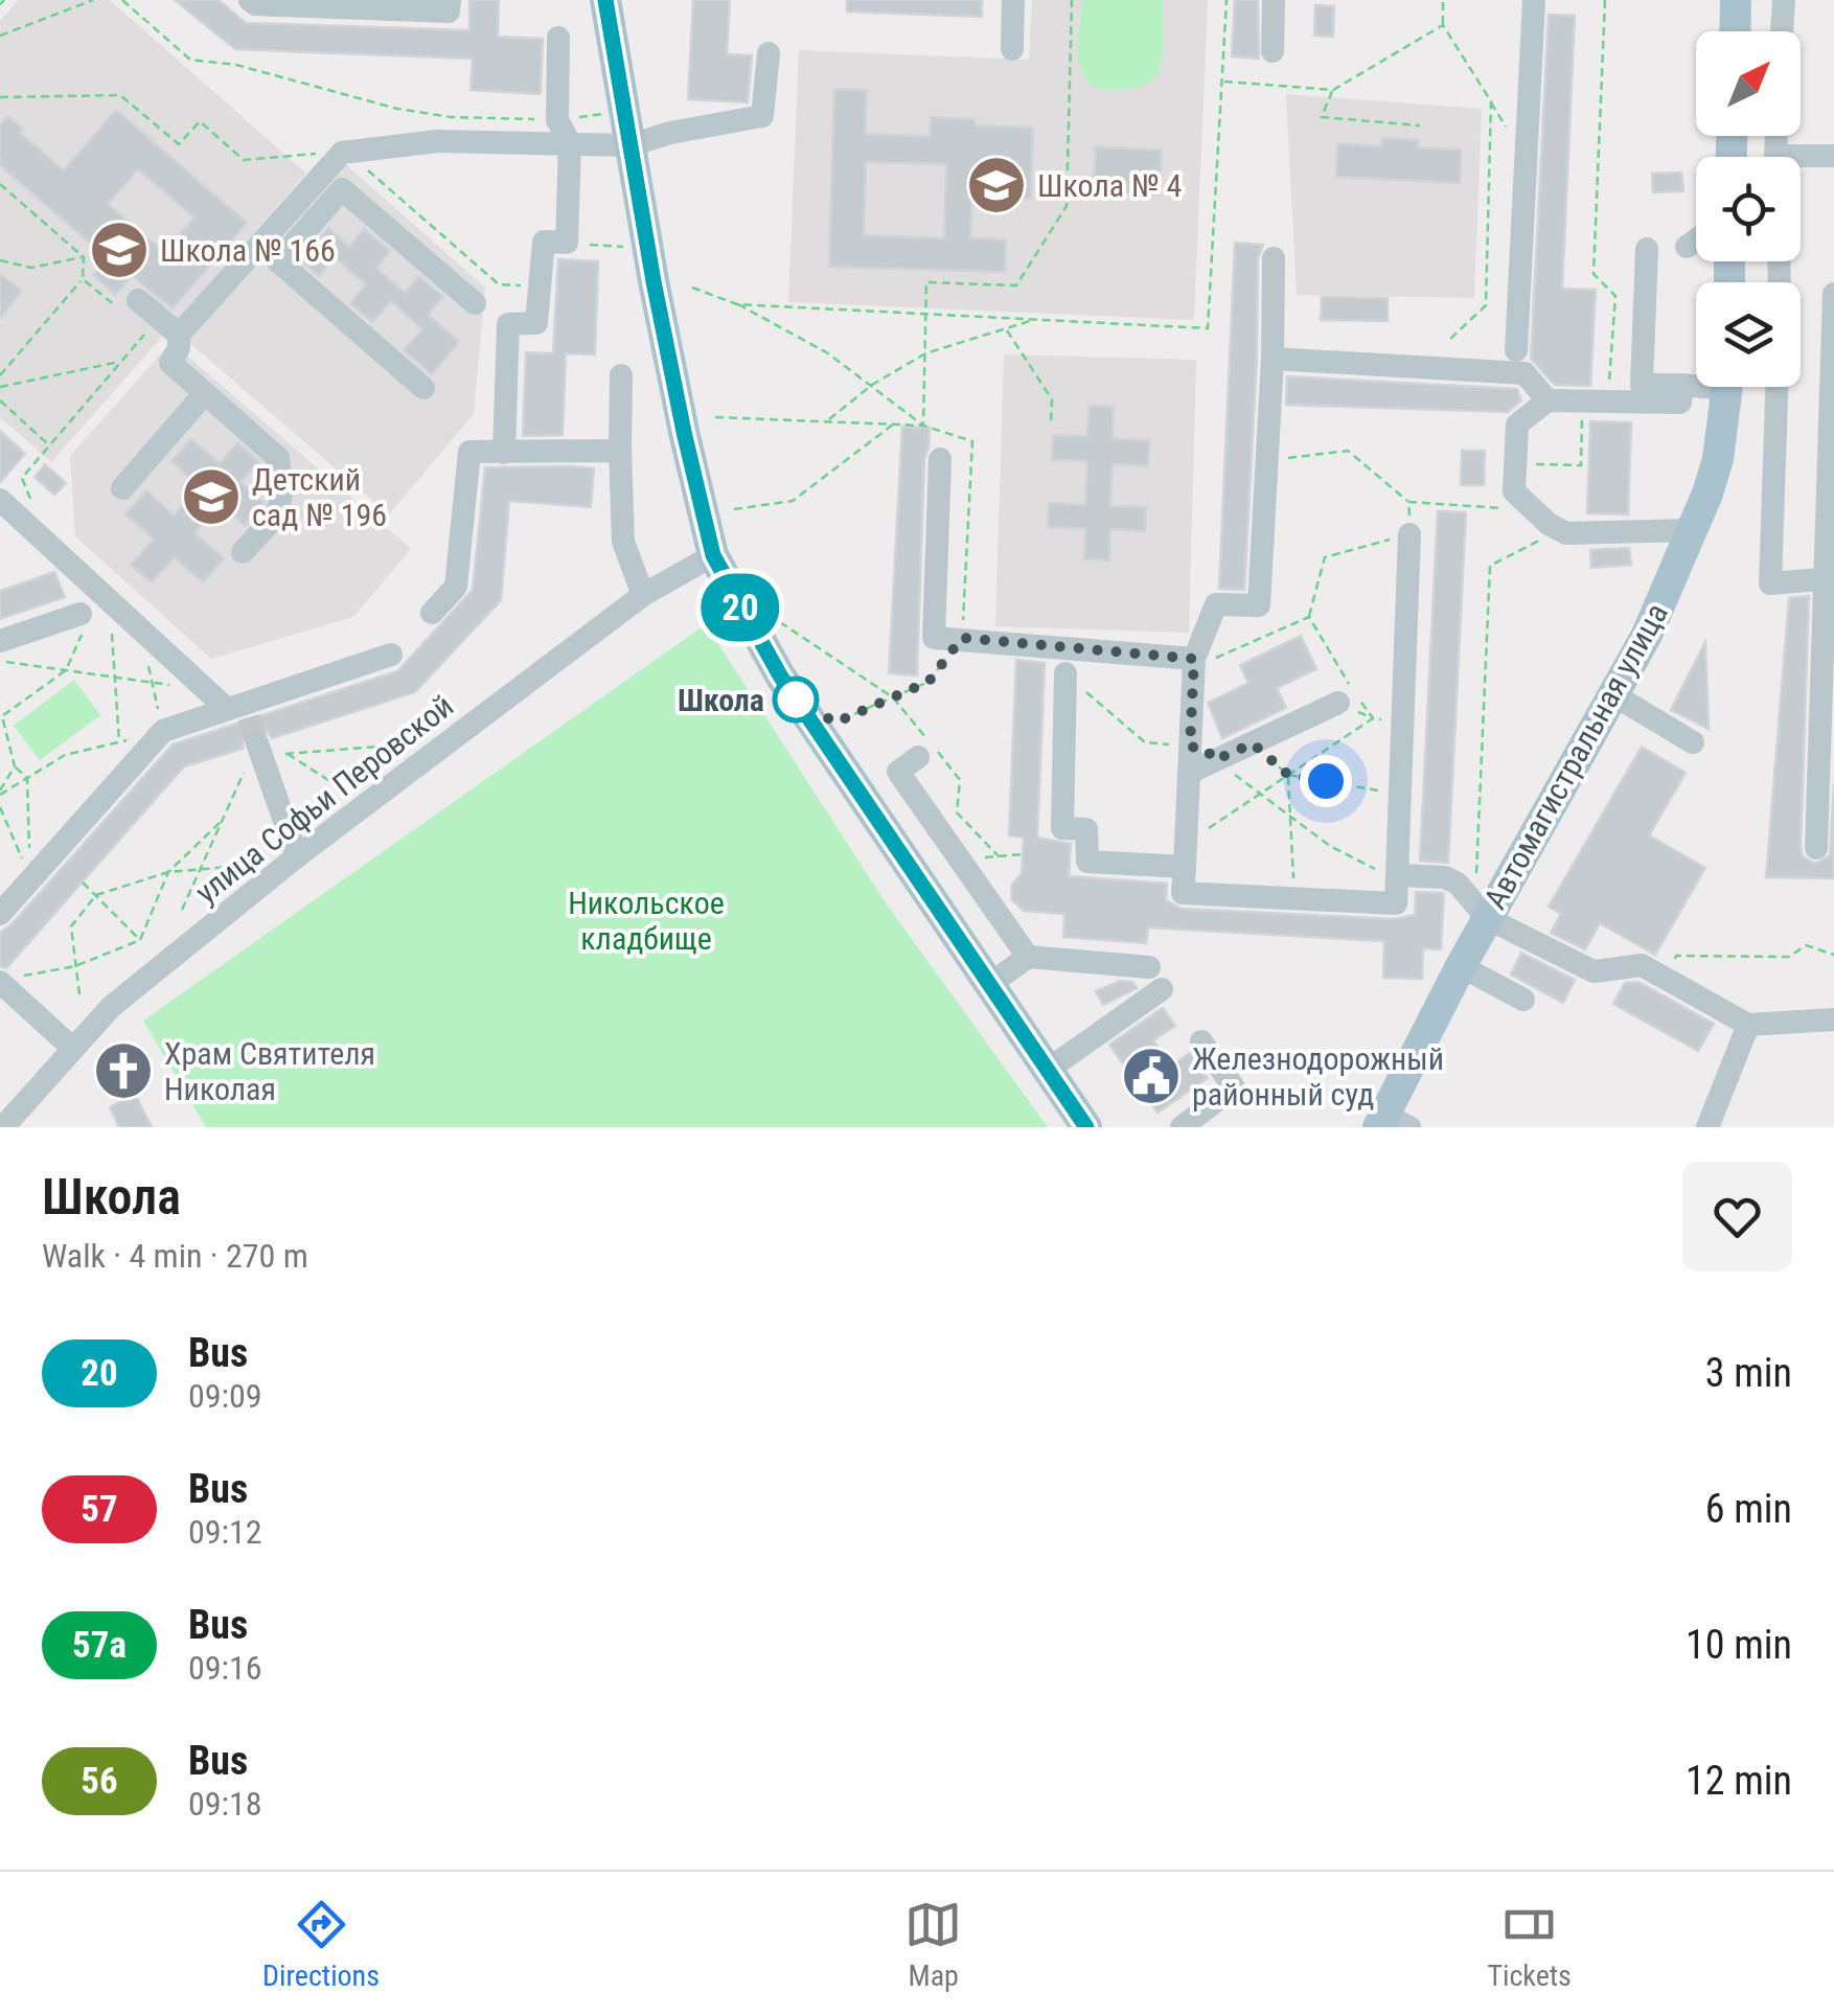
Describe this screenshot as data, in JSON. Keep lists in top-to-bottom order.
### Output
{
  "streets": {
    "main road": ["Автомагистральная улица"],
    "street": ["улица Софьи Перовской"]
  },
  "parks": ["Никольское кладбище"],
  "places": {
    "school or university": ["Школа № 4", "Школа № 166", "Детский сад № 196"],
    "other": ["Школа"],
    "church": ["Храм Святителя Николая"],
    "public building": ["Железнодорожный районный суд"]
  },
  "lines": ["bus line 20"],
  "north": "top right",
  "page": {
    "on_map": "20",
    "heading": ["Школа", "Walk · 4 min · 270 m"],
    "list": [
      {
        "mark": "20",
        "name": "Bus",
        "note": "09:09",
        "value": "3 min"
      },
      {
        "mark": "57",
        "name": "Bus",
        "note": "09:12",
        "value": "6 min"
      },
      {
        "mark": "57а",
        "name": "Bus",
        "note": "09:16",
        "value": "10 min"
      },
      {
        "mark": "56",
        "name": "Bus",
        "note": "09:18",
        "value": "12 min"
      }
    ],
    "tabs": ["Directions", "Map", "Tickets"]
  }
}
